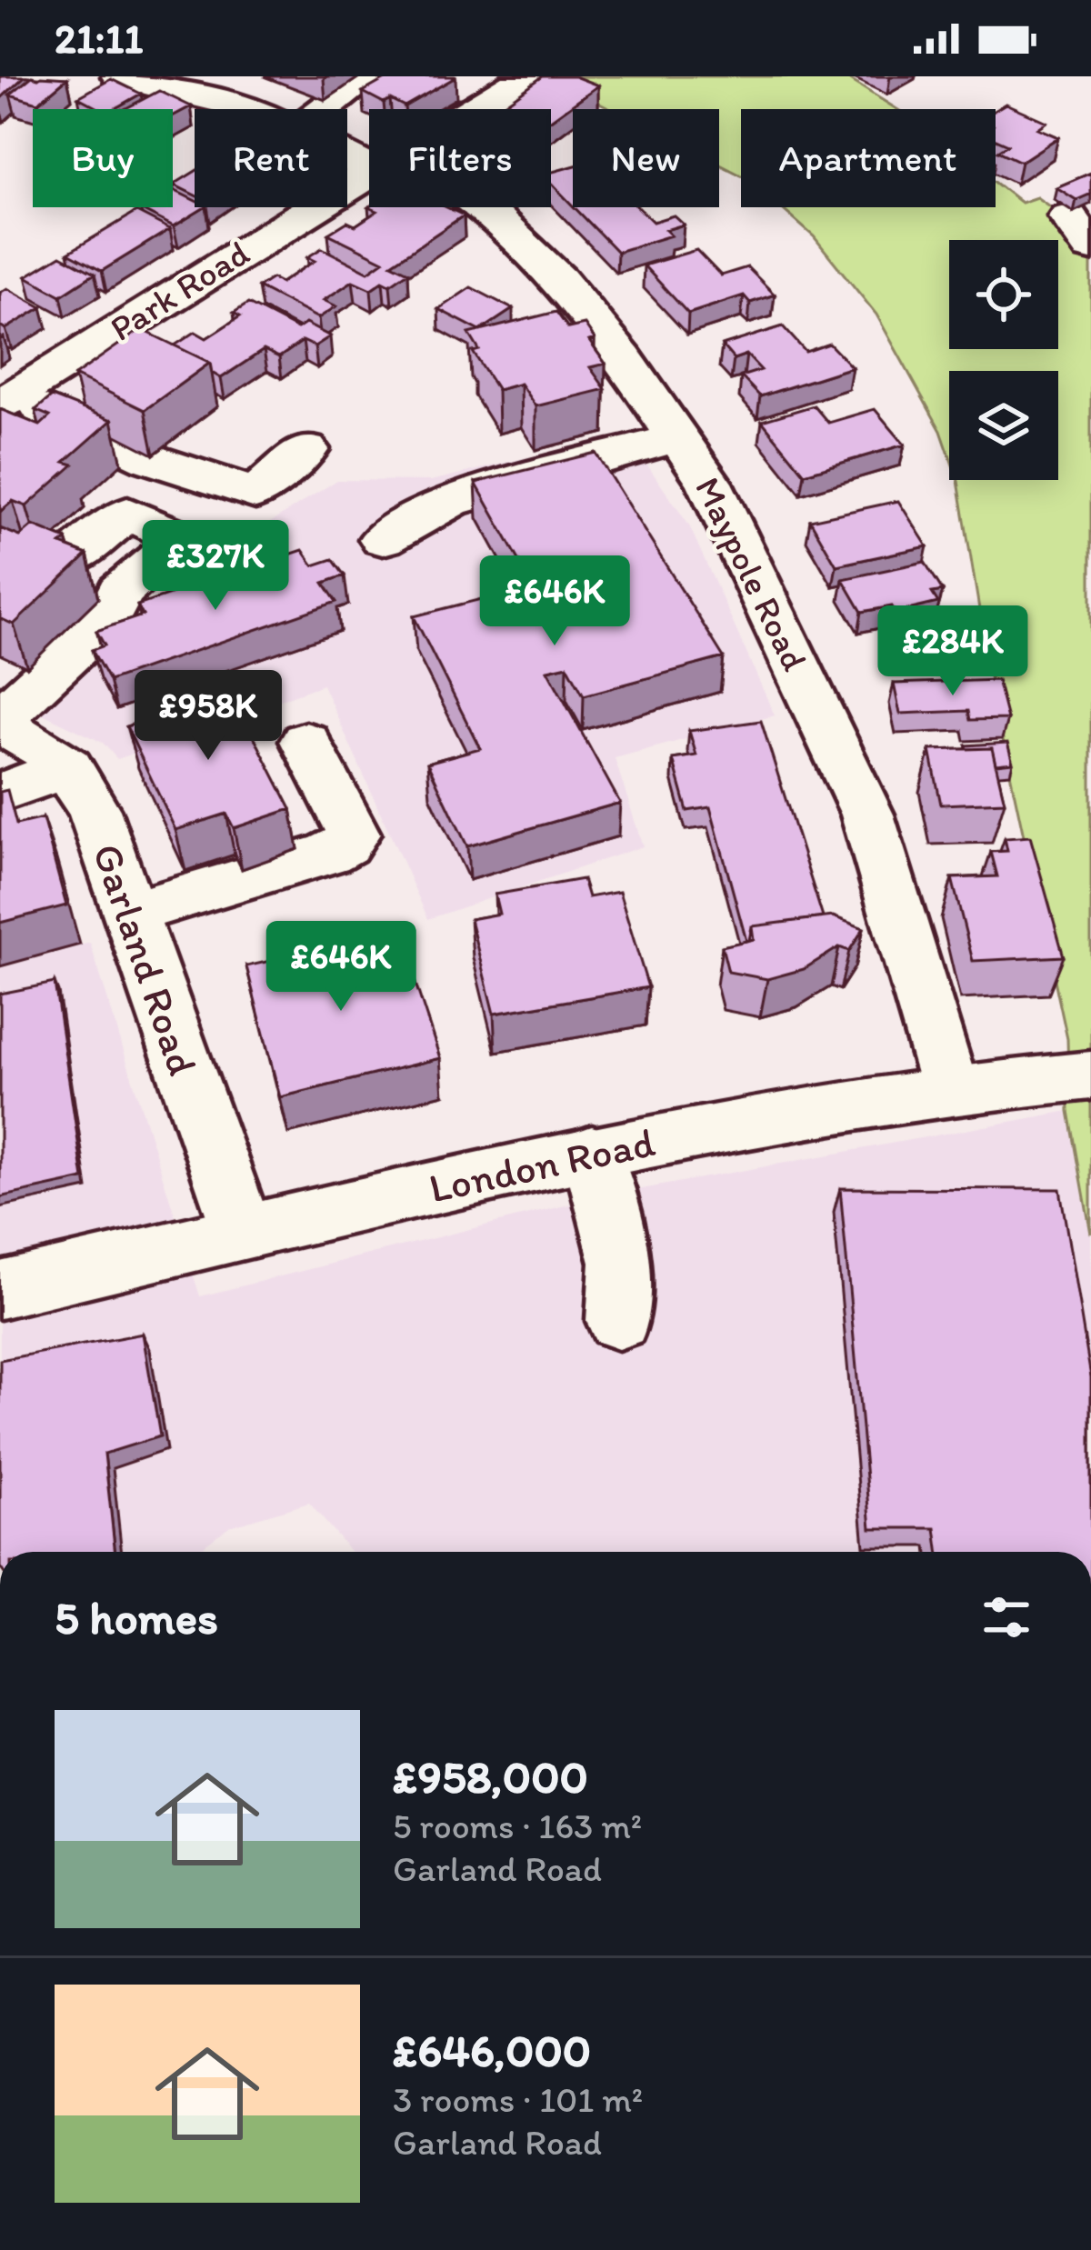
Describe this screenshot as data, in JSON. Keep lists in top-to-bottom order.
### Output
{
  "streets": {
    "main road": [
      "Park Road",
      "Maypole Road",
      "Garland Road",
      "London Road"
    ]
  },
  "crossings": [
    ["Maypole Road", "London Road"],
    ["Garland Road", "London Road"]
  ],
  "page": {
    "status": "21:11",
    "chip": [
      "Buy",
      "Rent",
      "Filters",
      "New",
      "Apartment"
    ],
    "price": [
      "£327K",
      "£646K",
      "£284K",
      "£958K",
      "£646K"
    ],
    "heading": "5 homes",
    "list": [
      {
        "name": "£958,000",
        "note": "5 rooms · 163 m² · Garland Road"
      },
      {
        "name": "£646,000",
        "note": "3 rooms · 101 m² · Garland Road"
      }
    ]
  }
}
